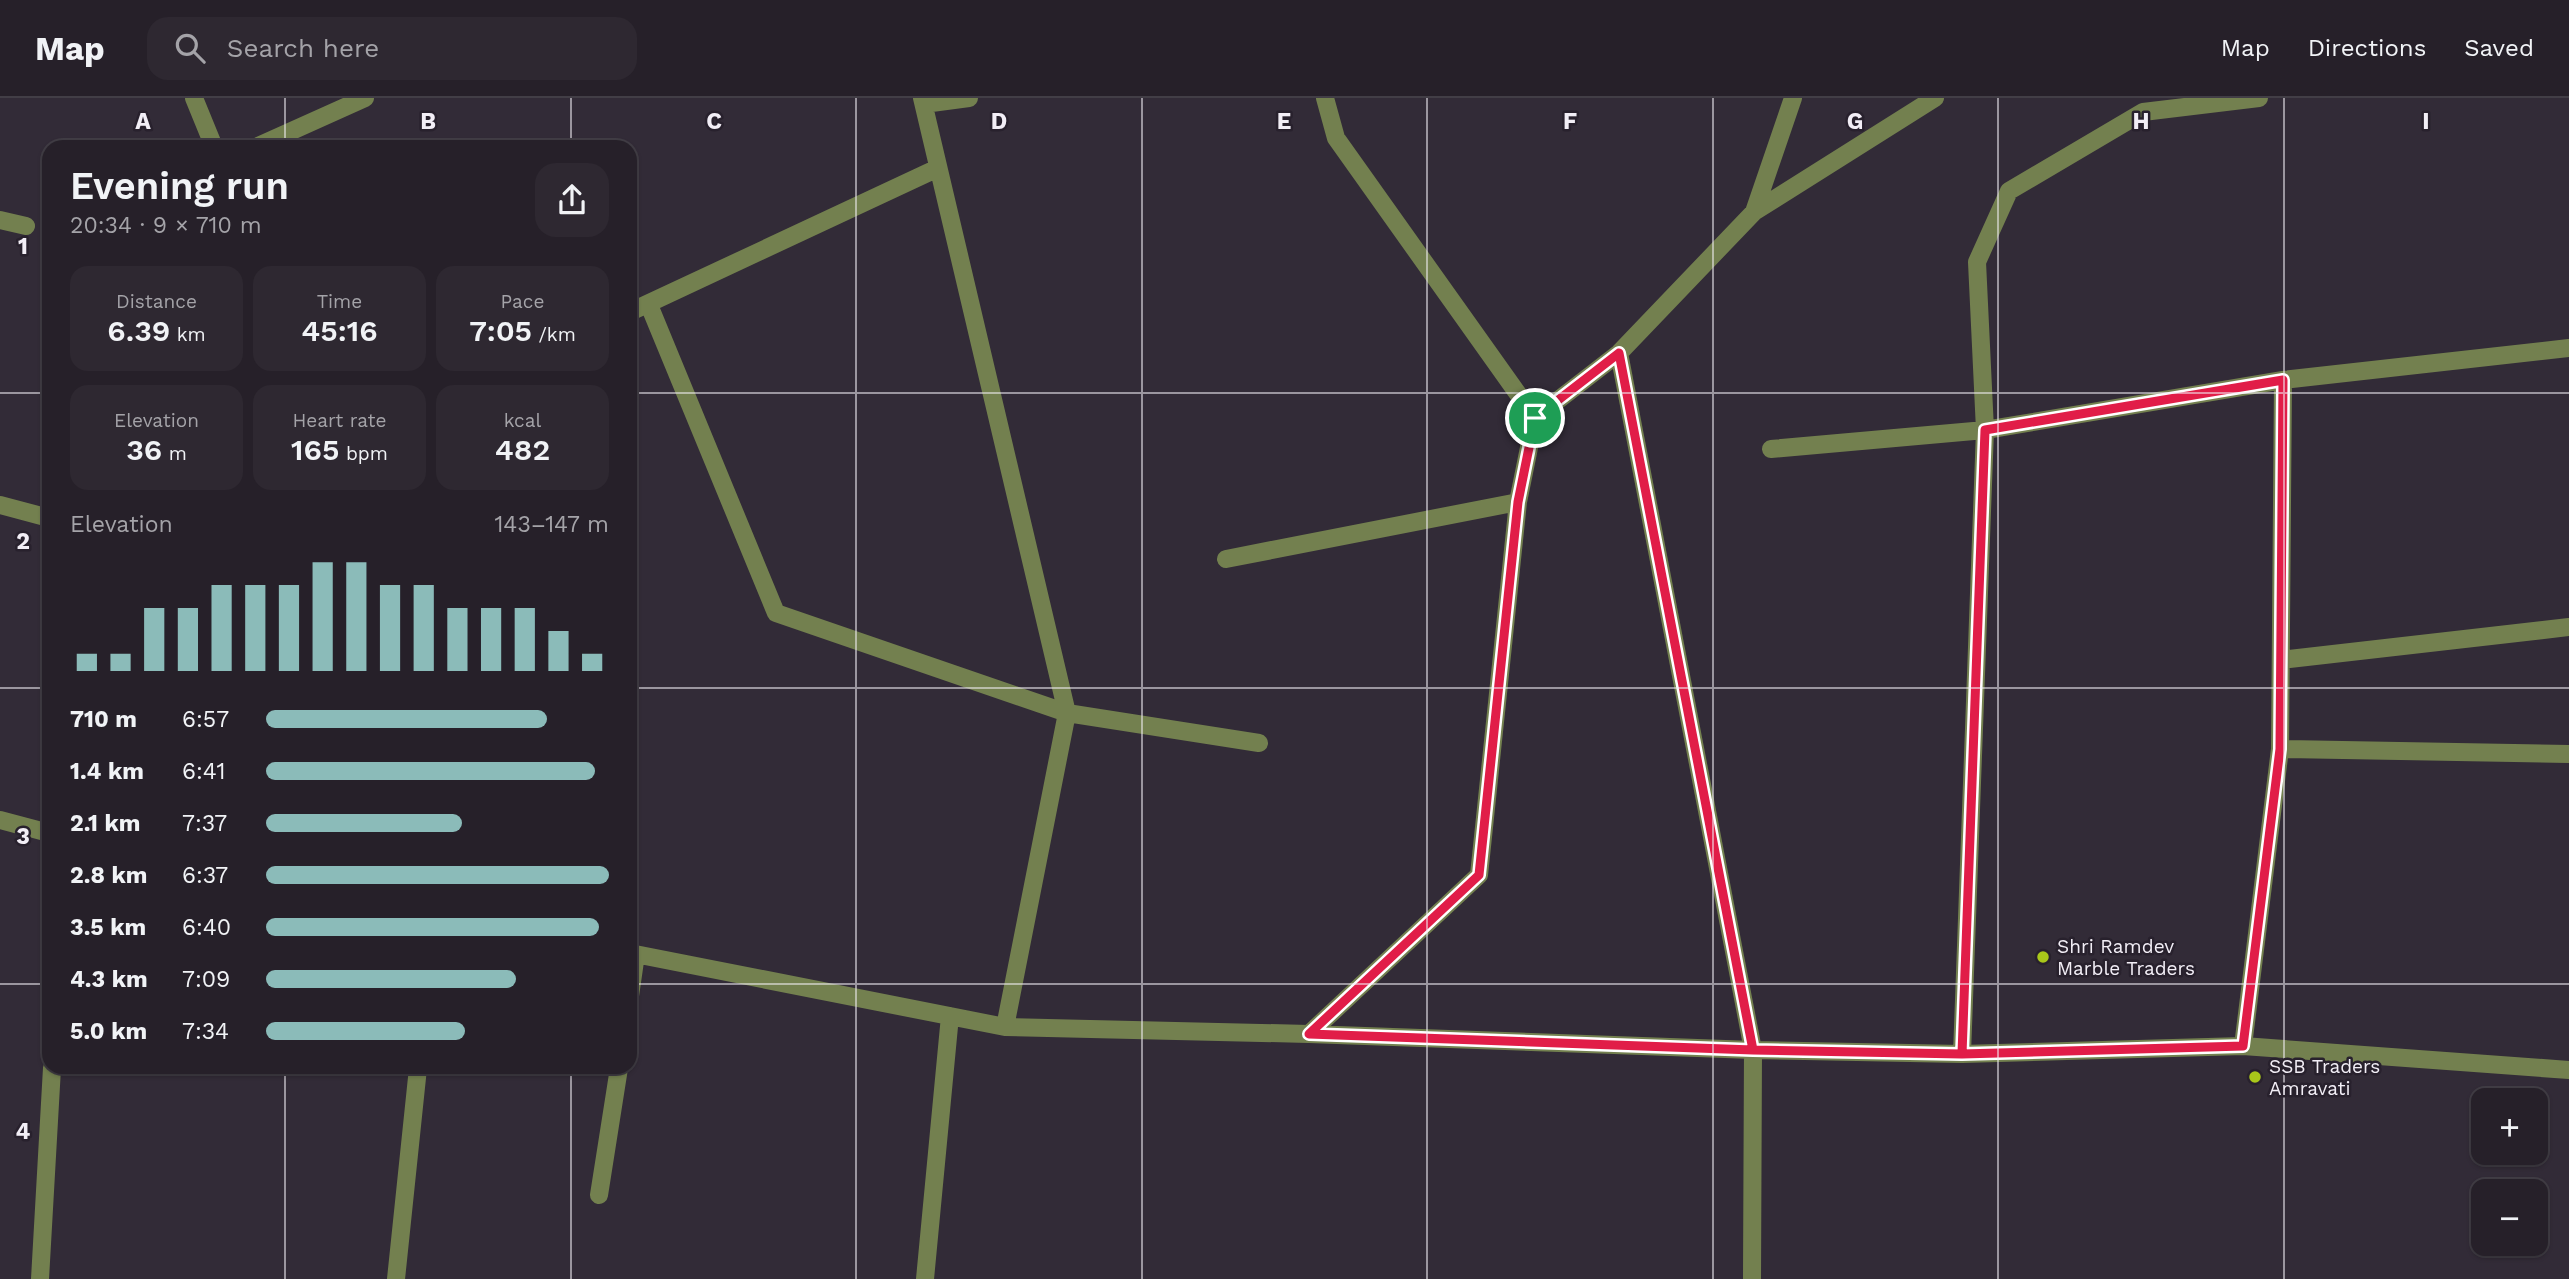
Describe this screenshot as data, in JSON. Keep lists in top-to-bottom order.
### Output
{
  "places": ["Shri Ramdev Marble Traders", "SSB Traders Amravati"],
  "page": {
    "header": "Map",
    "search": "Search here",
    "nav": ["Map", "Directions", "Saved"],
    "heading": ["Evening run", "20:34 · 9 × 710 m"],
    "stats": [
      ["Distance", "6.39 km"],
      ["Time", "45:16"],
      ["Pace", "7:05 /km"],
      ["Elevation", "36 m"],
      ["Heart rate", "165 bpm"],
      ["kcal", "482"]
    ],
    "chart": ["Elevation", "143–147 m"],
    "list": [
      {
        "name": "710 m",
        "note": "6:57"
      },
      {
        "name": "1.4 km",
        "note": "6:41"
      },
      {
        "name": "2.1 km",
        "note": "7:37"
      },
      {
        "name": "2.8 km",
        "note": "6:37"
      },
      {
        "name": "3.5 km",
        "note": "6:40"
      },
      {
        "name": "4.3 km",
        "note": "7:09"
      },
      {
        "name": "5.0 km",
        "note": "7:34"
      }
    ],
    "map_buttons": ["+", "−"]
  },
  "grid": {
    "columns": [
      "A",
      "B",
      "C",
      "D",
      "E",
      "F",
      "G",
      "H",
      "I"
    ],
    "rows": [
      "1",
      "2",
      "3",
      "4"
    ]
  }
}
